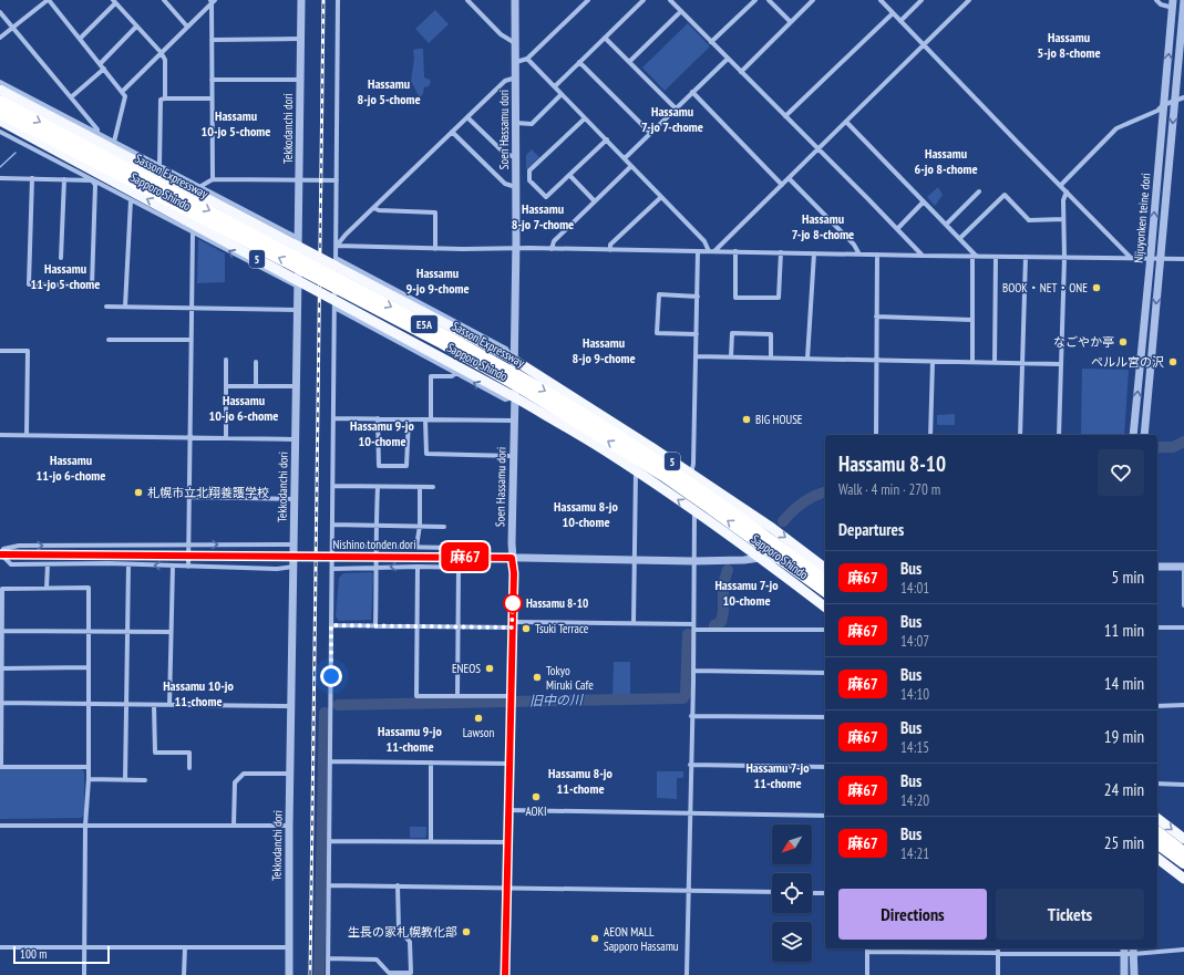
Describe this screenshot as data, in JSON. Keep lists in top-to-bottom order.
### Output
{
  "streets": {
    "highway": [
      "Sasson Expressway",
      "Sapporo Shindo",
      "5",
      "E5A"
    ],
    "street": [
      "Tekkodanchi dori",
      "Soen Hassamu dori",
      "Nijuyonken teine dori",
      "Nishino tonden dori"
    ]
  },
  "crossings": [
    ["Soen Hassamu dori", "Sapporo Shindo"],
    ["Soen Hassamu dori", "Nishino tonden dori"],
    ["Sapporo Shindo", "Nishino tonden dori"]
  ],
  "districts": [
    "Hassamu 5-jo 8-chome",
    "Hassamu 8-jo 5-chome",
    "Hassamu 7-jo 7-chome",
    "Hassamu 10-jo 5-chome",
    "Hassamu 6-jo 8-chome",
    "Hassamu 8-jo 7-chome",
    "Hassamu 7-jo 8-chome",
    "Hassamu 11-jo 5-chome",
    "Hassamu 9-jo 9-chome",
    "Hassamu 8-jo 9-chome",
    "Hassamu 10-jo 6-chome",
    "Hassamu 9-jo 10-chome",
    "Hassamu 11-jo 6-chome",
    "Hassamu 8-jo 10-chome",
    "Hassamu 7-jo 10-chome",
    "Hassamu 10-jo 11-chome",
    "Hassamu 9-jo 11-chome",
    "Hassamu 7-jo 11-chome",
    "Hassamu 8-jo 11-chome"
  ],
  "water": ["旧中の川"],
  "places": [
    "BOOK・NET・ONE",
    "なごやか亭",
    "ペルル宮の沢",
    "BIG HOUSE",
    "札幌市立北翔養護学校",
    "Hassamu 8-10",
    "Tsuki Terrace",
    "ENEOS",
    "Tokyo Miruki Cafe",
    "Lawson",
    "AOKI",
    "生長の家札幌教化部",
    "AEON MALL Sapporo Hassamu"
  ],
  "lines": ["bus line 麻67"],
  "scale_bar": "100 m",
  "north": "bottom left",
  "page": {
    "on_map": "麻67",
    "heading": [
      ["Hassamu 8-10", "Walk · 4 min · 270 m"],
      "Departures"
    ],
    "list": [
      {
        "mark": "麻67",
        "name": "Bus",
        "note": "14:01",
        "value": "5 min"
      },
      {
        "mark": "麻67",
        "name": "Bus",
        "note": "14:07",
        "value": "11 min"
      },
      {
        "mark": "麻67",
        "name": "Bus",
        "note": "14:10",
        "value": "14 min"
      },
      {
        "mark": "麻67",
        "name": "Bus",
        "note": "14:15",
        "value": "19 min"
      },
      {
        "mark": "麻67",
        "name": "Bus",
        "note": "14:20",
        "value": "24 min"
      },
      {
        "mark": "麻67",
        "name": "Bus",
        "note": "14:21",
        "value": "25 min"
      }
    ],
    "buttons": ["Directions", "Tickets"],
    "scale": "100 m"
  }
}
